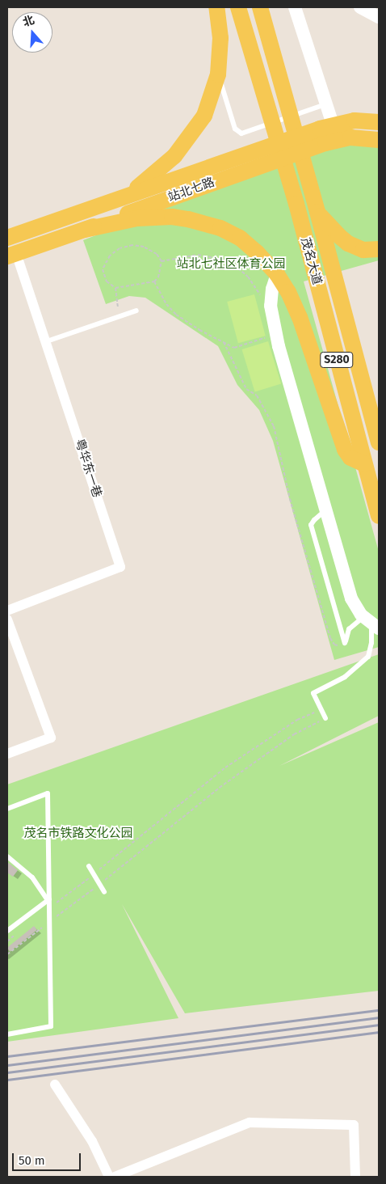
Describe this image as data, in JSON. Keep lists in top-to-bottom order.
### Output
{
  "streets": {
    "main road": ["站北七路", "茂名大道", "S280"],
    "street": ["粤华东一巷"]
  },
  "crossings": [
    ["站北七路", "粤华东一巷"]
  ],
  "parks": ["站北七社区体育公园", "茂名市铁路文化公园"],
  "scale_bar": "50 m",
  "north": "top"
}
